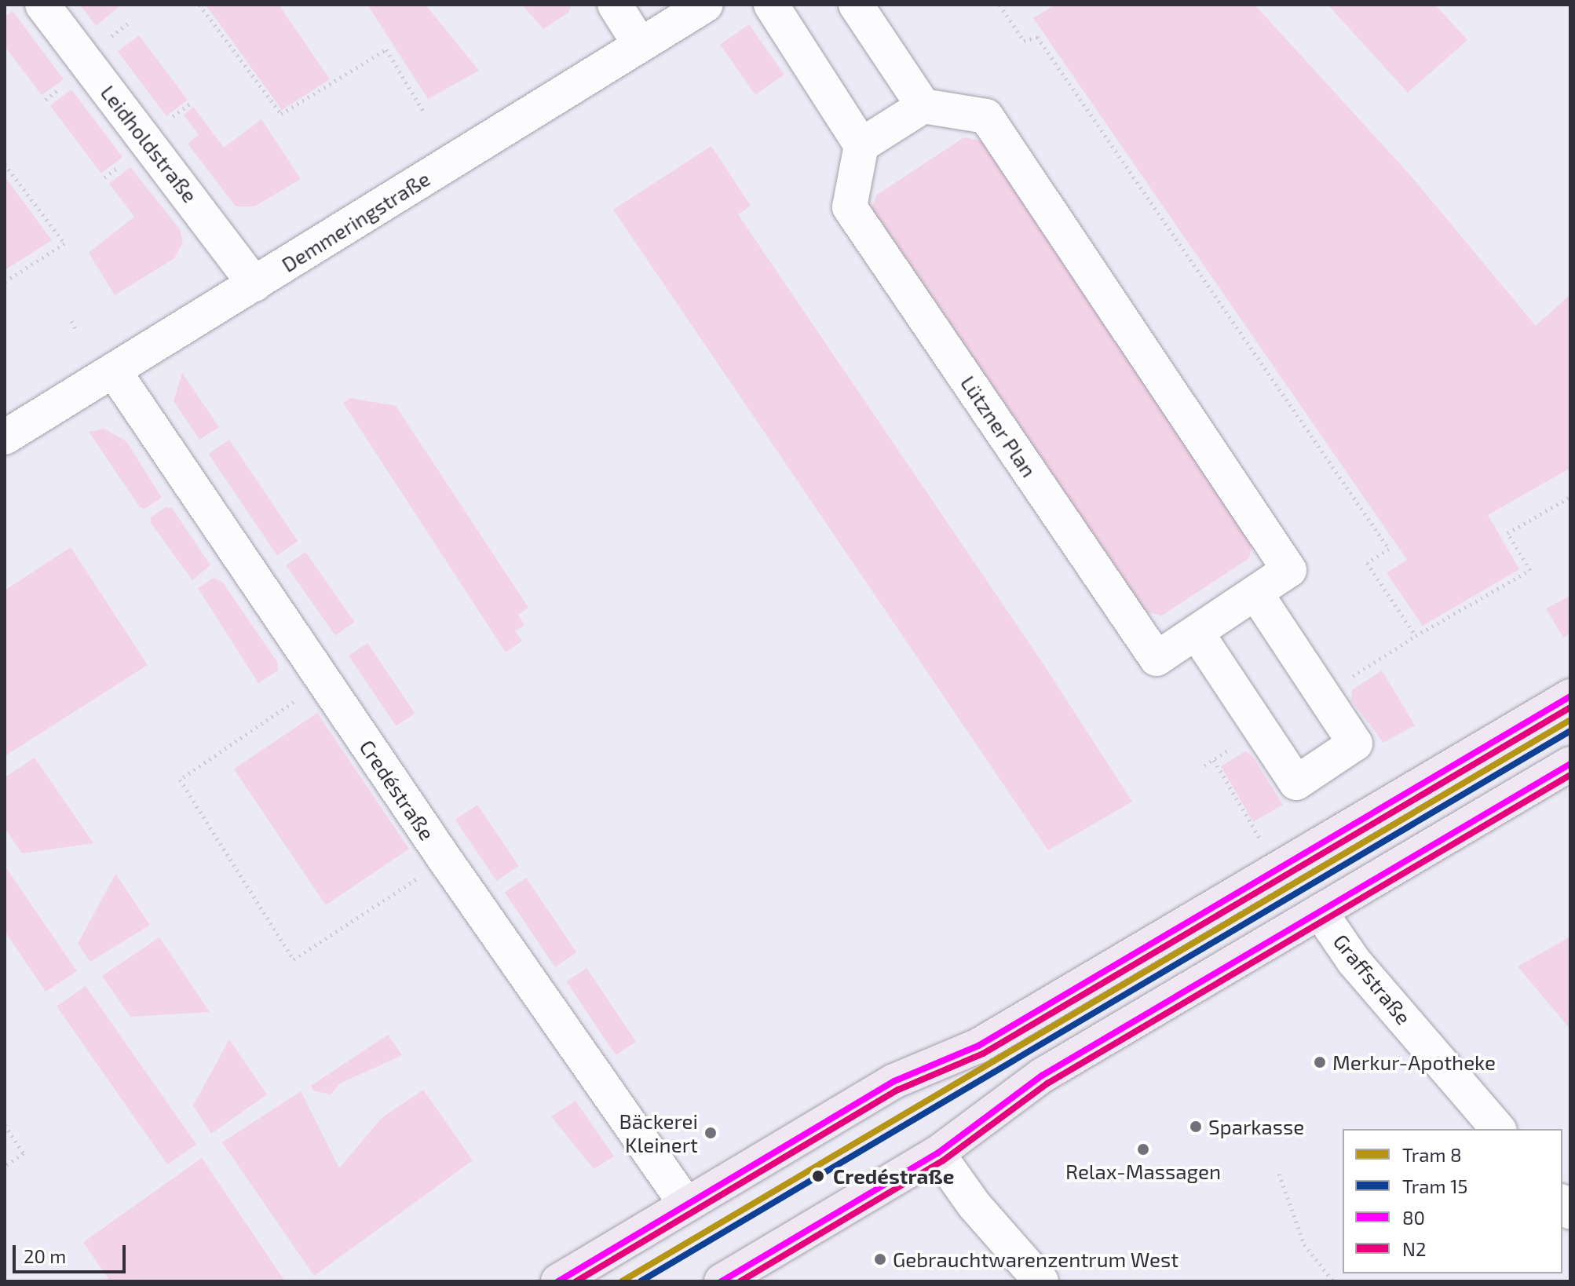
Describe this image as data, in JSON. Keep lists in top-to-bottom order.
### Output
{
  "streets": {
    "street": [
      "Leidholdstraße",
      "Demmeringstraße",
      "Lützner Plan",
      "Credéstraße",
      "Graffstraße"
    ]
  },
  "crossings": [
    ["Leidholdstraße", "Demmeringstraße"],
    ["Demmeringstraße", "Credéstraße"]
  ],
  "places": [
    "Merkur-Apotheke",
    "Sparkasse",
    "Bäckerei Kleinert",
    "Relax-Massagen",
    "Credéstraße",
    "Gebrauchtwarenzentrum West"
  ],
  "lines": [
    "transit line 80",
    "transit line N2",
    "tram line 8",
    "tram line 15"
  ],
  "legend": [
    "Tram 8",
    "Tram 15",
    "80",
    "N2"
  ],
  "scale_bar": "20 m"
}
